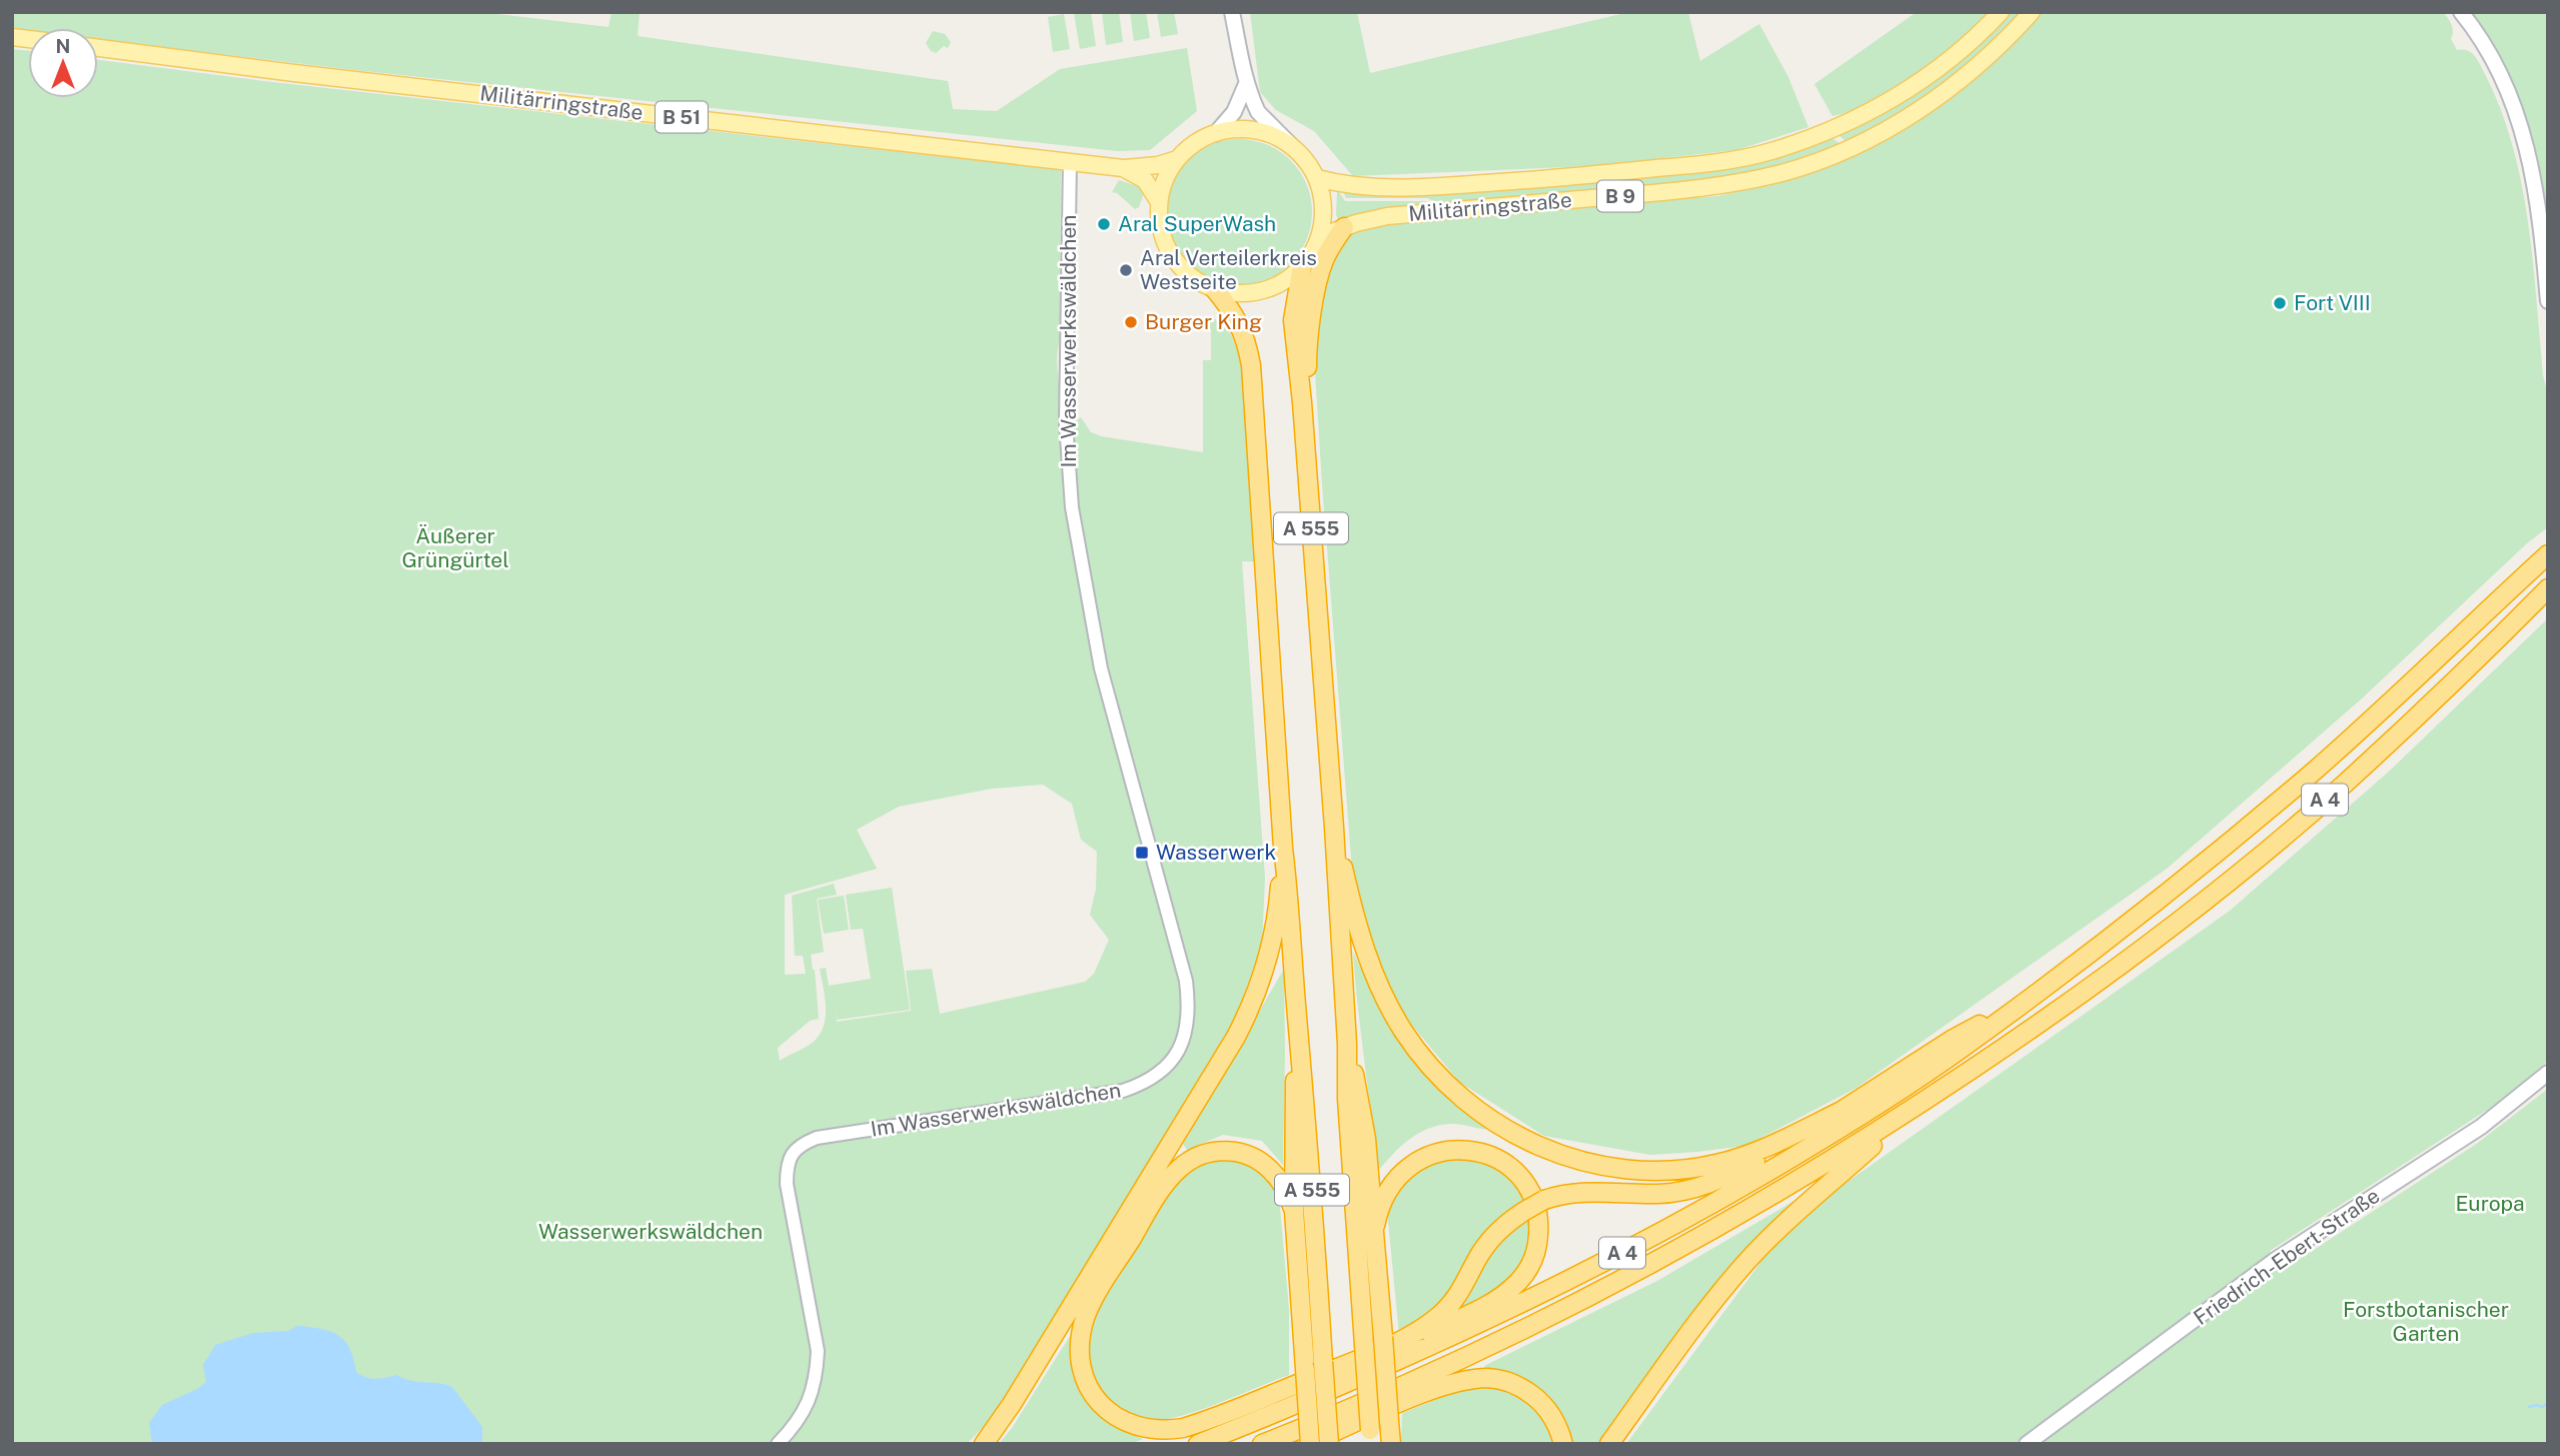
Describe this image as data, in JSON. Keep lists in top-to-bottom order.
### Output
{
  "streets": {
    "highway": ["A 555", "A 4"],
    "main road": [
      "Militärringstraße",
      "B 51",
      "B 9",
      "Friedrich-Ebert-Straße"
    ],
    "street": ["Im Wasserwerkswäldchen"]
  },
  "crossings": [
    ["Militärringstraße", "Im Wasserwerkswäldchen"],
    ["Militärringstraße", "A 555"]
  ],
  "parks": [
    "Äußerer Grüngürtel",
    "Europa",
    "Wasserwerkswäldchen",
    "Forstbotanischer Garten"
  ],
  "places": {
    "other": [
      "Aral SuperWash",
      "Aral Verteilerkreis Westseite",
      "Fort VIII",
      "Burger King"
    ],
    "transit": ["Wasserwerk"]
  },
  "north": "top"
}
